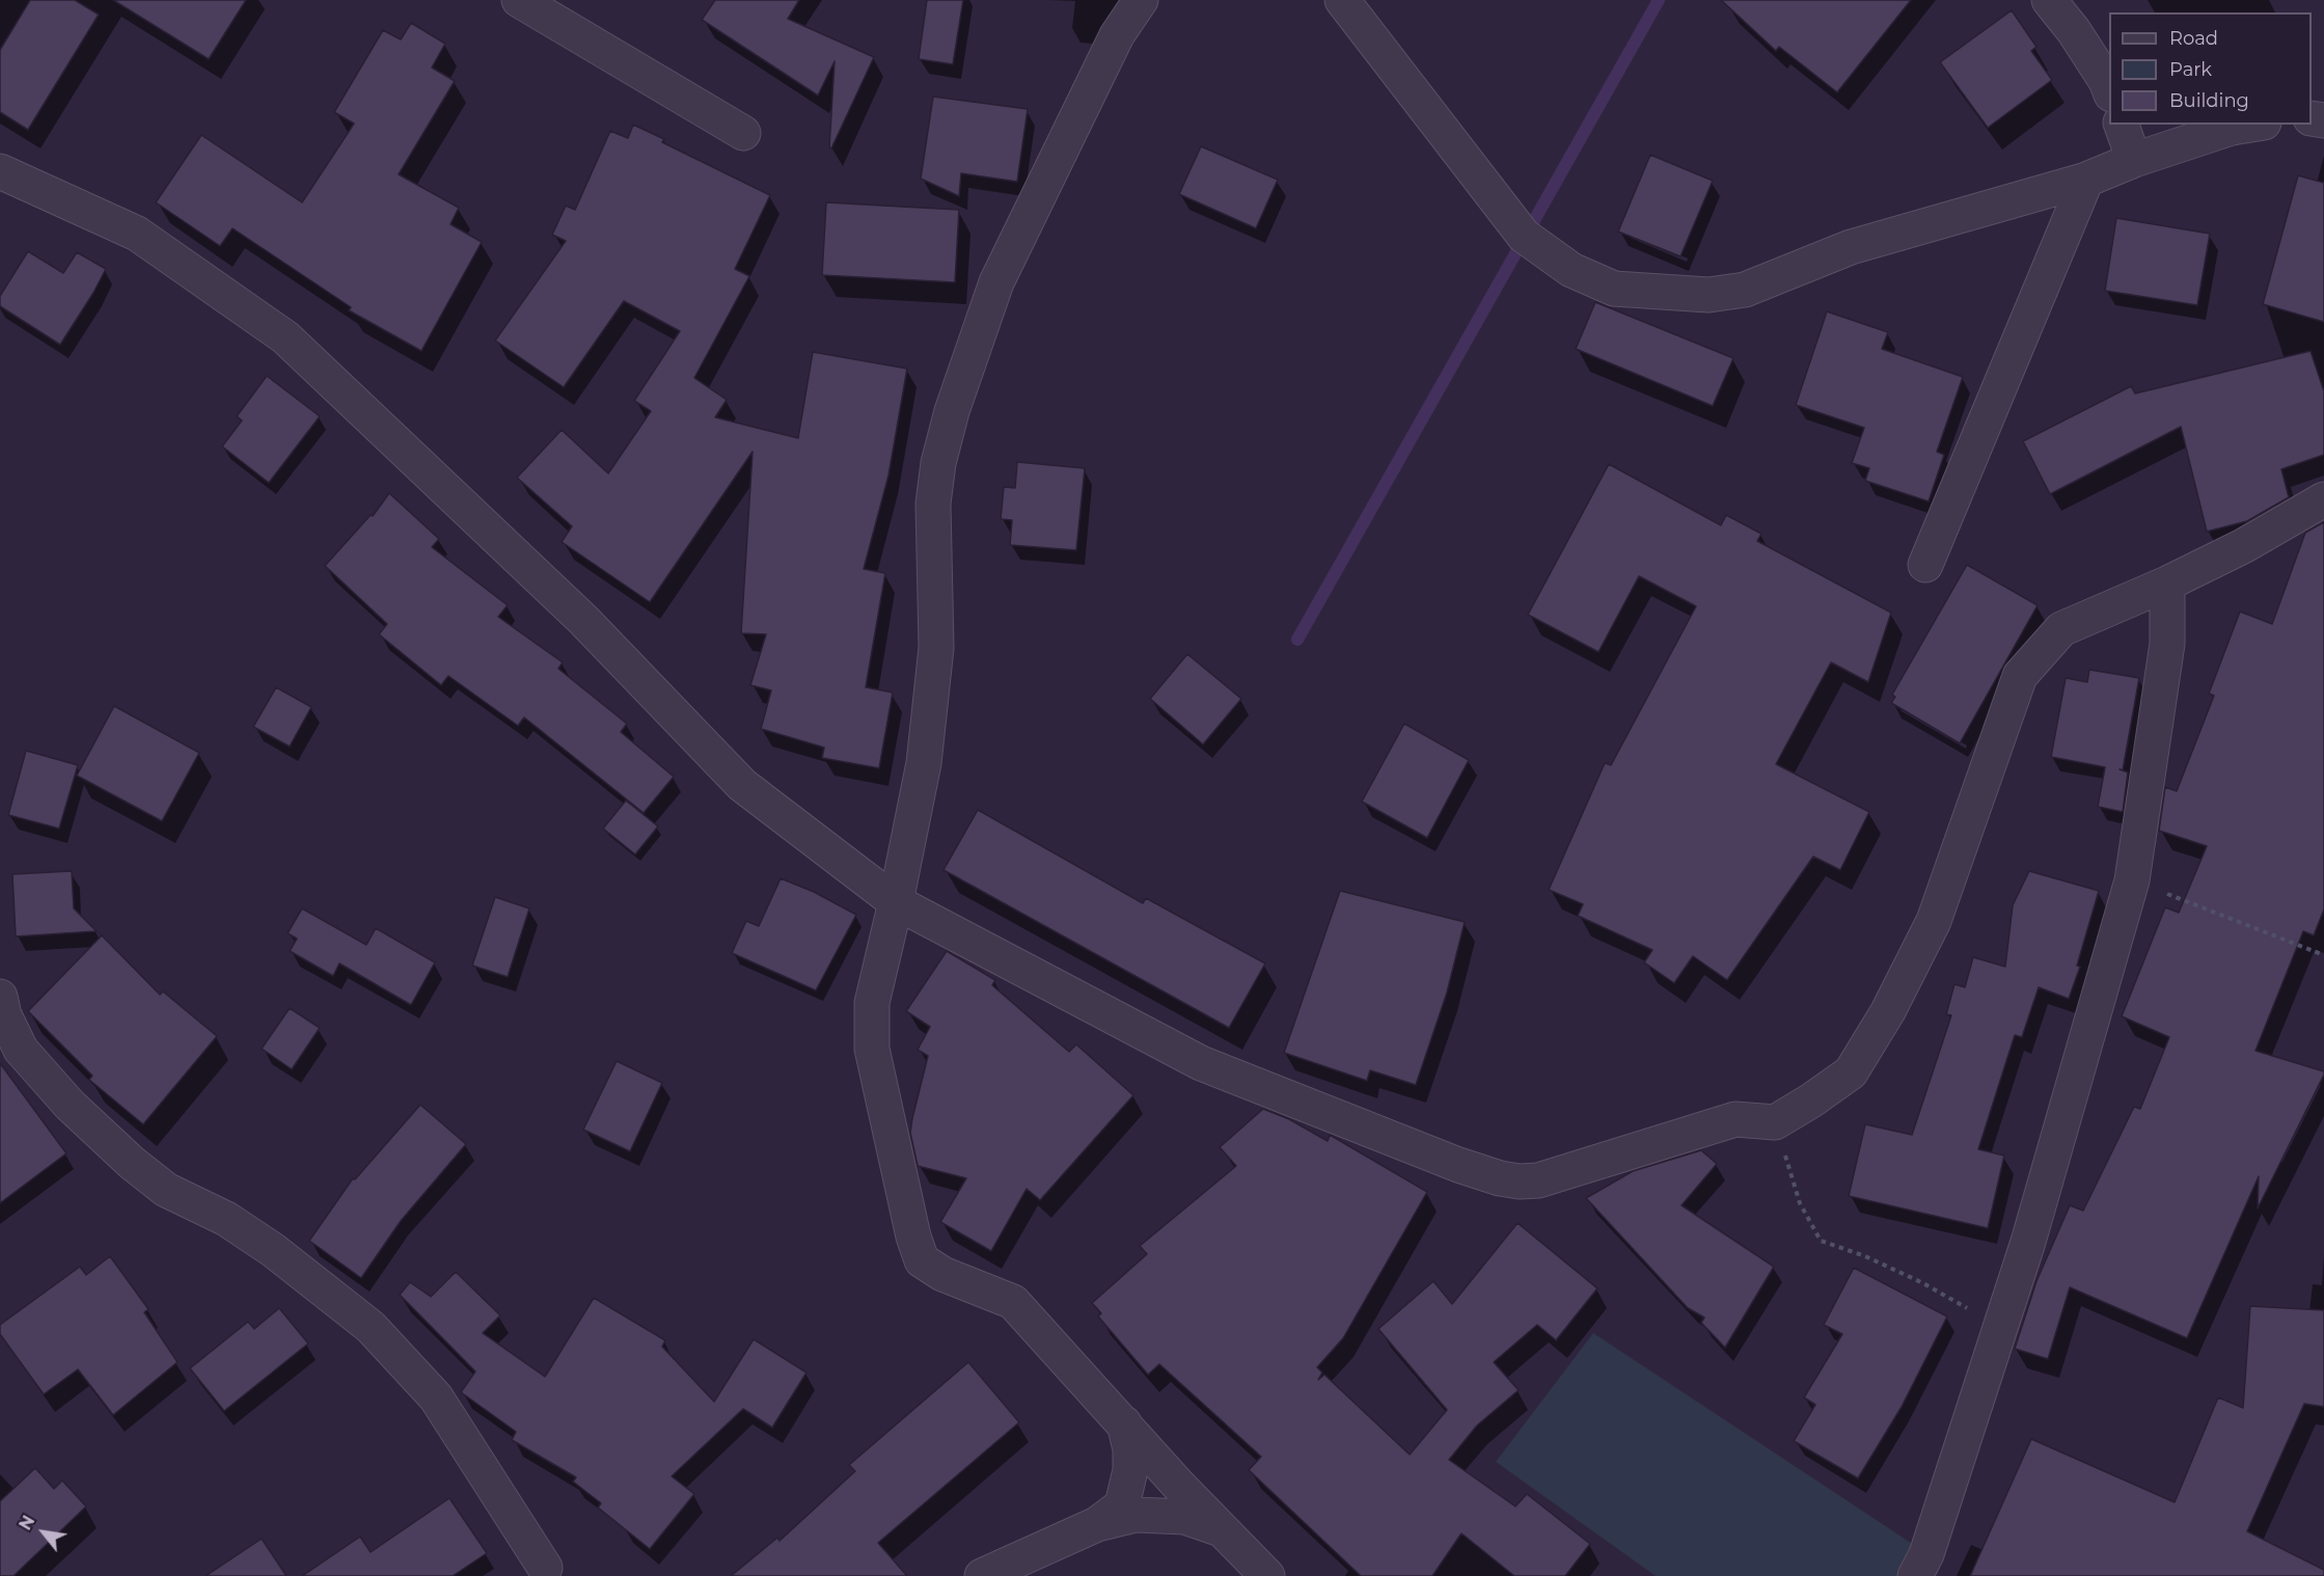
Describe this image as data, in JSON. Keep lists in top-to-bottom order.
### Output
{
  "legend": ["Road", "Park", "Building"],
  "north": "top left"
}
